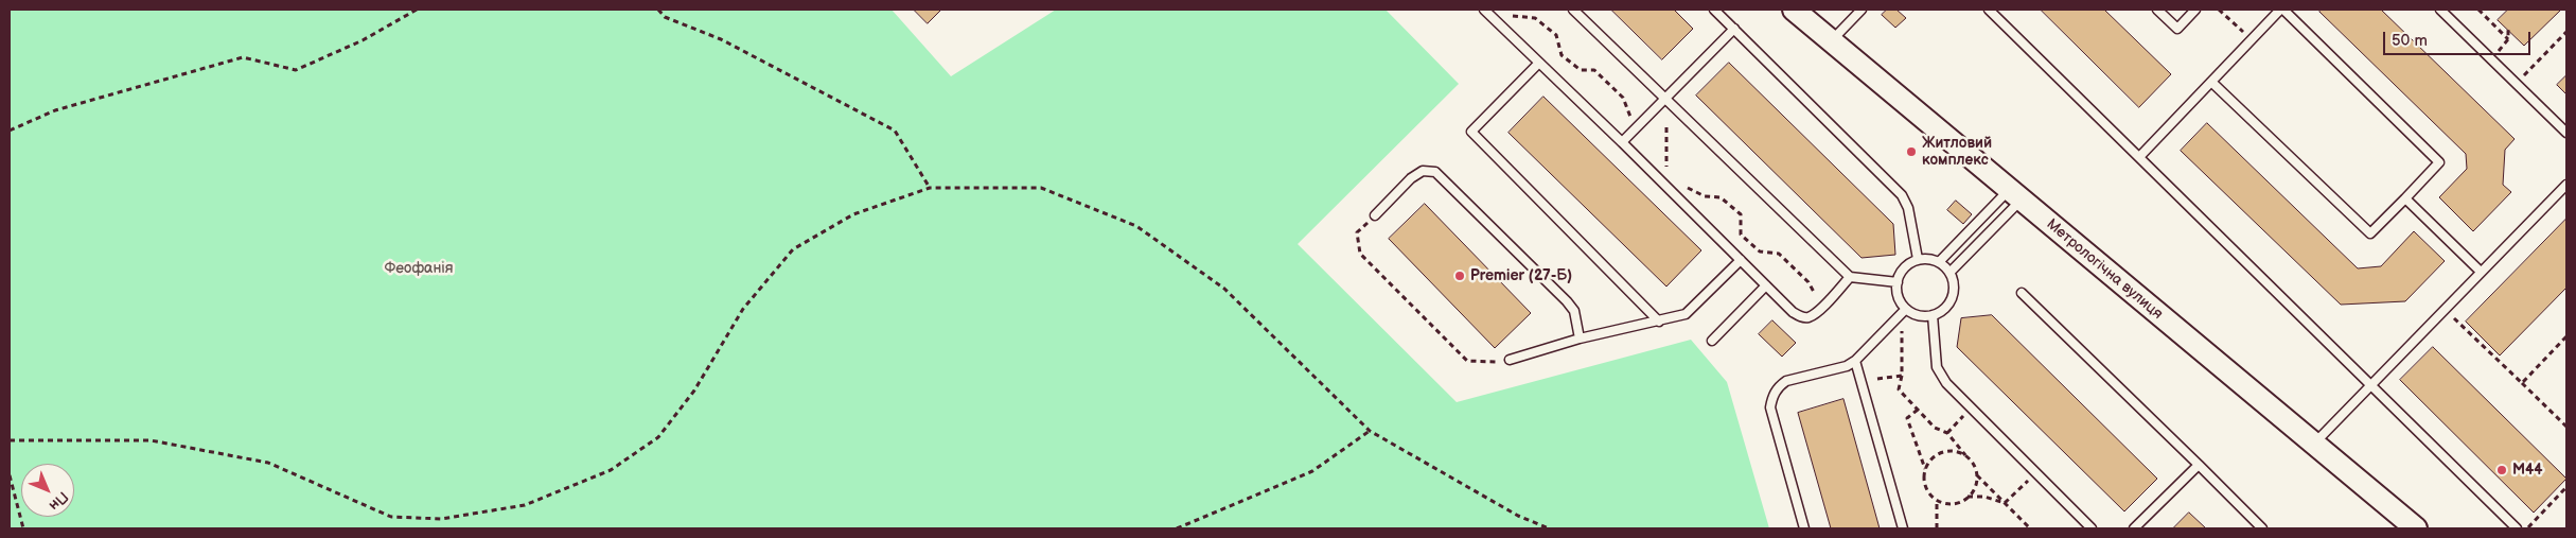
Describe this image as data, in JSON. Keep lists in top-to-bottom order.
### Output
{
  "streets": {
    "street": ["Метрологічна вулиця"]
  },
  "parks": ["Феофанія"],
  "places": ["Житловий комплекс", "Premier (27-Б)", "M44"],
  "scale_bar": "50 m",
  "north": "bottom right"
}
